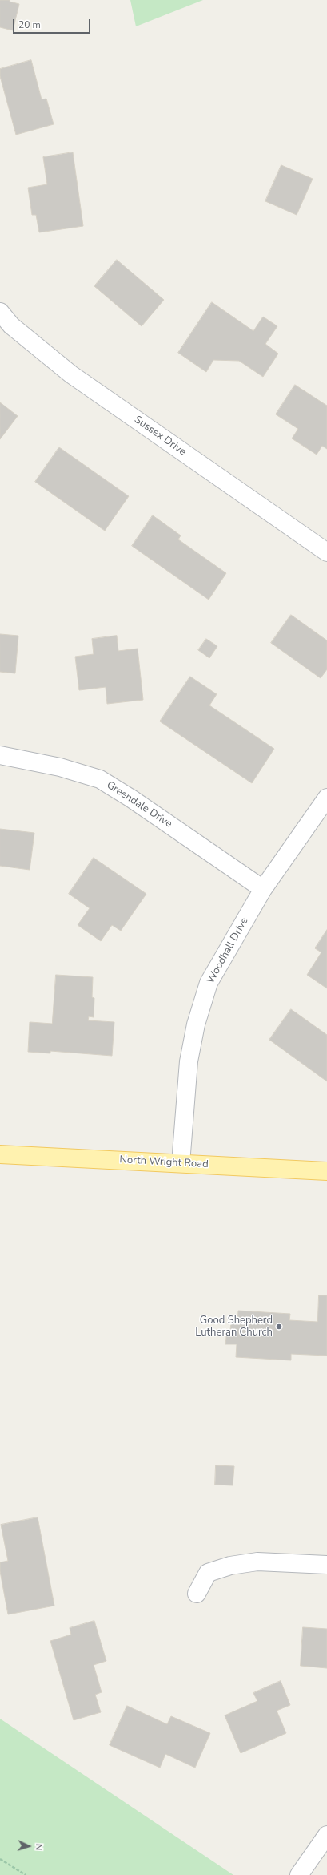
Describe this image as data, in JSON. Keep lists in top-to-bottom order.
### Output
{
  "streets": {
    "main road": ["North Wright Road"],
    "street": ["Sussex Drive", "Greendale Drive", "Woodhall Drive"]
  },
  "crossings": [
    ["Greendale Drive", "Woodhall Drive"],
    ["Woodhall Drive", "North Wright Road"]
  ],
  "places": ["Good Shepherd Lutheran Church"],
  "scale_bar": "20 m",
  "north": "right"
}
